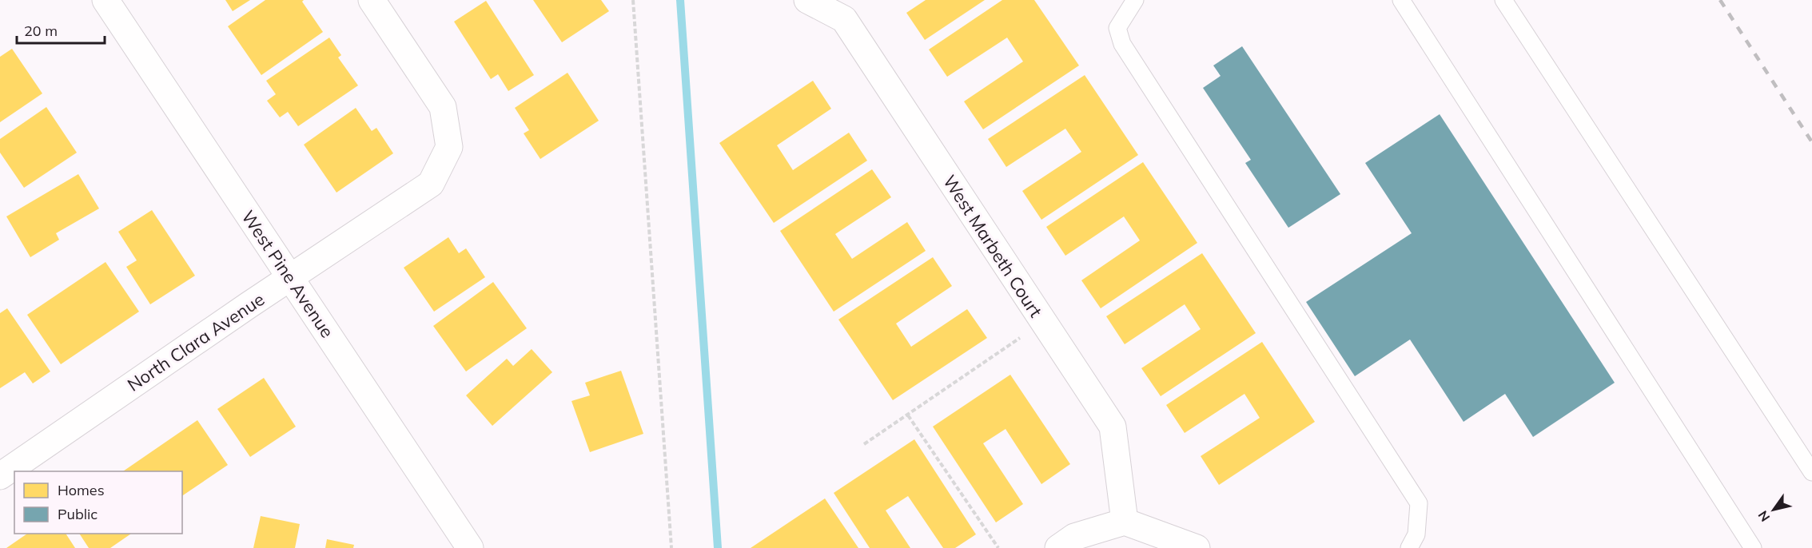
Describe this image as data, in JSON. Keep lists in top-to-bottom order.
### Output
{
  "streets": {
    "street": ["West Marbeth Court", "West Pine Avenue", "North Clara Avenue"]
  },
  "crossings": [
    ["West Pine Avenue", "North Clara Avenue"]
  ],
  "legend": ["Homes", "Public"],
  "scale_bar": "20 m",
  "north": "bottom left"
}
